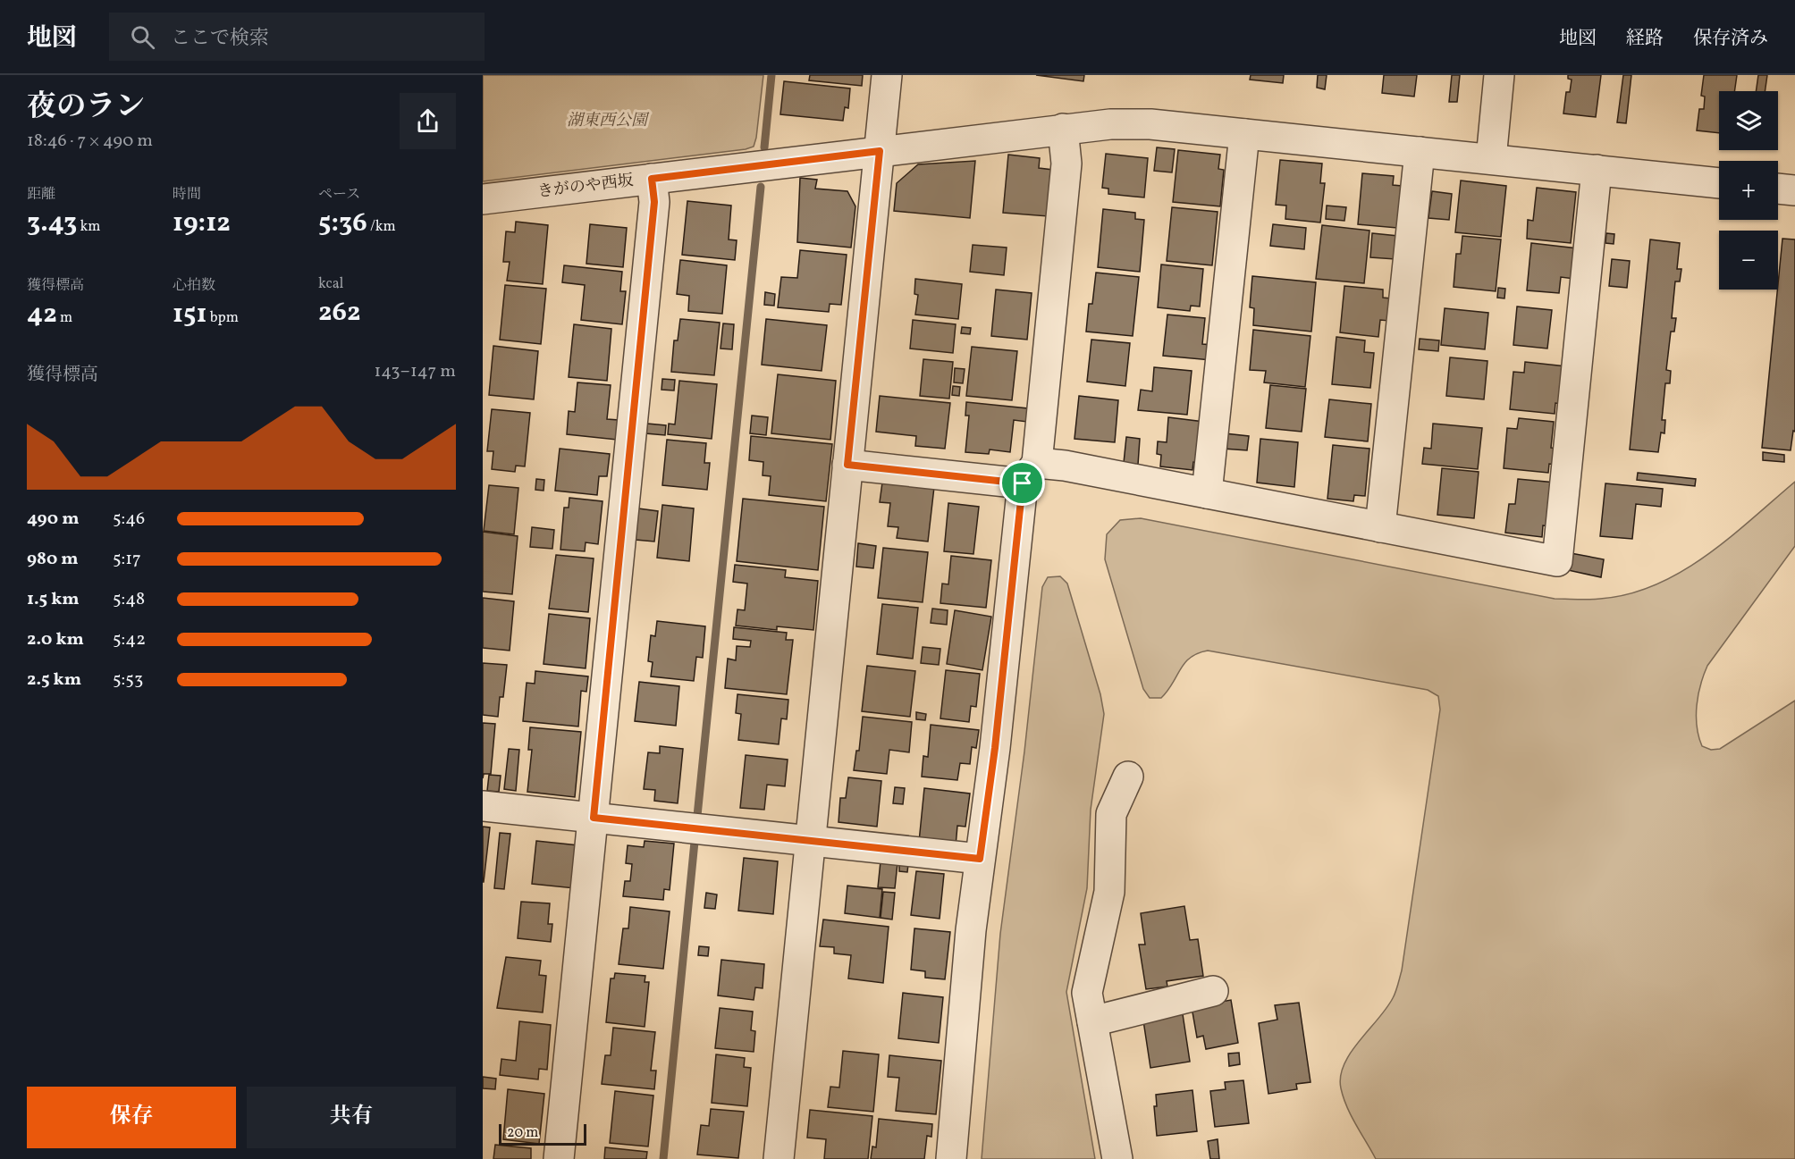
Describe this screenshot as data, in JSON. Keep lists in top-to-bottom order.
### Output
{
  "streets": {
    "street": ["きがのや西坂"]
  },
  "parks": ["湖東西公園"],
  "scale_bar": "20 m",
  "page": {
    "header": "地図",
    "search": "ここで検索",
    "nav": ["地図", "経路", "保存済み"],
    "heading": ["夜のラン", "18:46 · 7 × 490 m"],
    "map_buttons": ["+", "−"],
    "stats": [
      ["距離", "3.43 km"],
      ["時間", "19:12"],
      ["ペース", "5:36 /km"],
      ["獲得標高", "42 m"],
      ["心拍数", "151 bpm"],
      ["kcal", "262"]
    ],
    "chart": ["獲得標高", "143–147 m"],
    "list": [
      {
        "name": "490 m",
        "note": "5:46"
      },
      {
        "name": "980 m",
        "note": "5:17"
      },
      {
        "name": "1.5 km",
        "note": "5:48"
      },
      {
        "name": "2.0 km",
        "note": "5:42"
      },
      {
        "name": "2.5 km",
        "note": "5:53"
      }
    ],
    "buttons": ["保存", "共有"],
    "scale": "20 m"
  }
}
